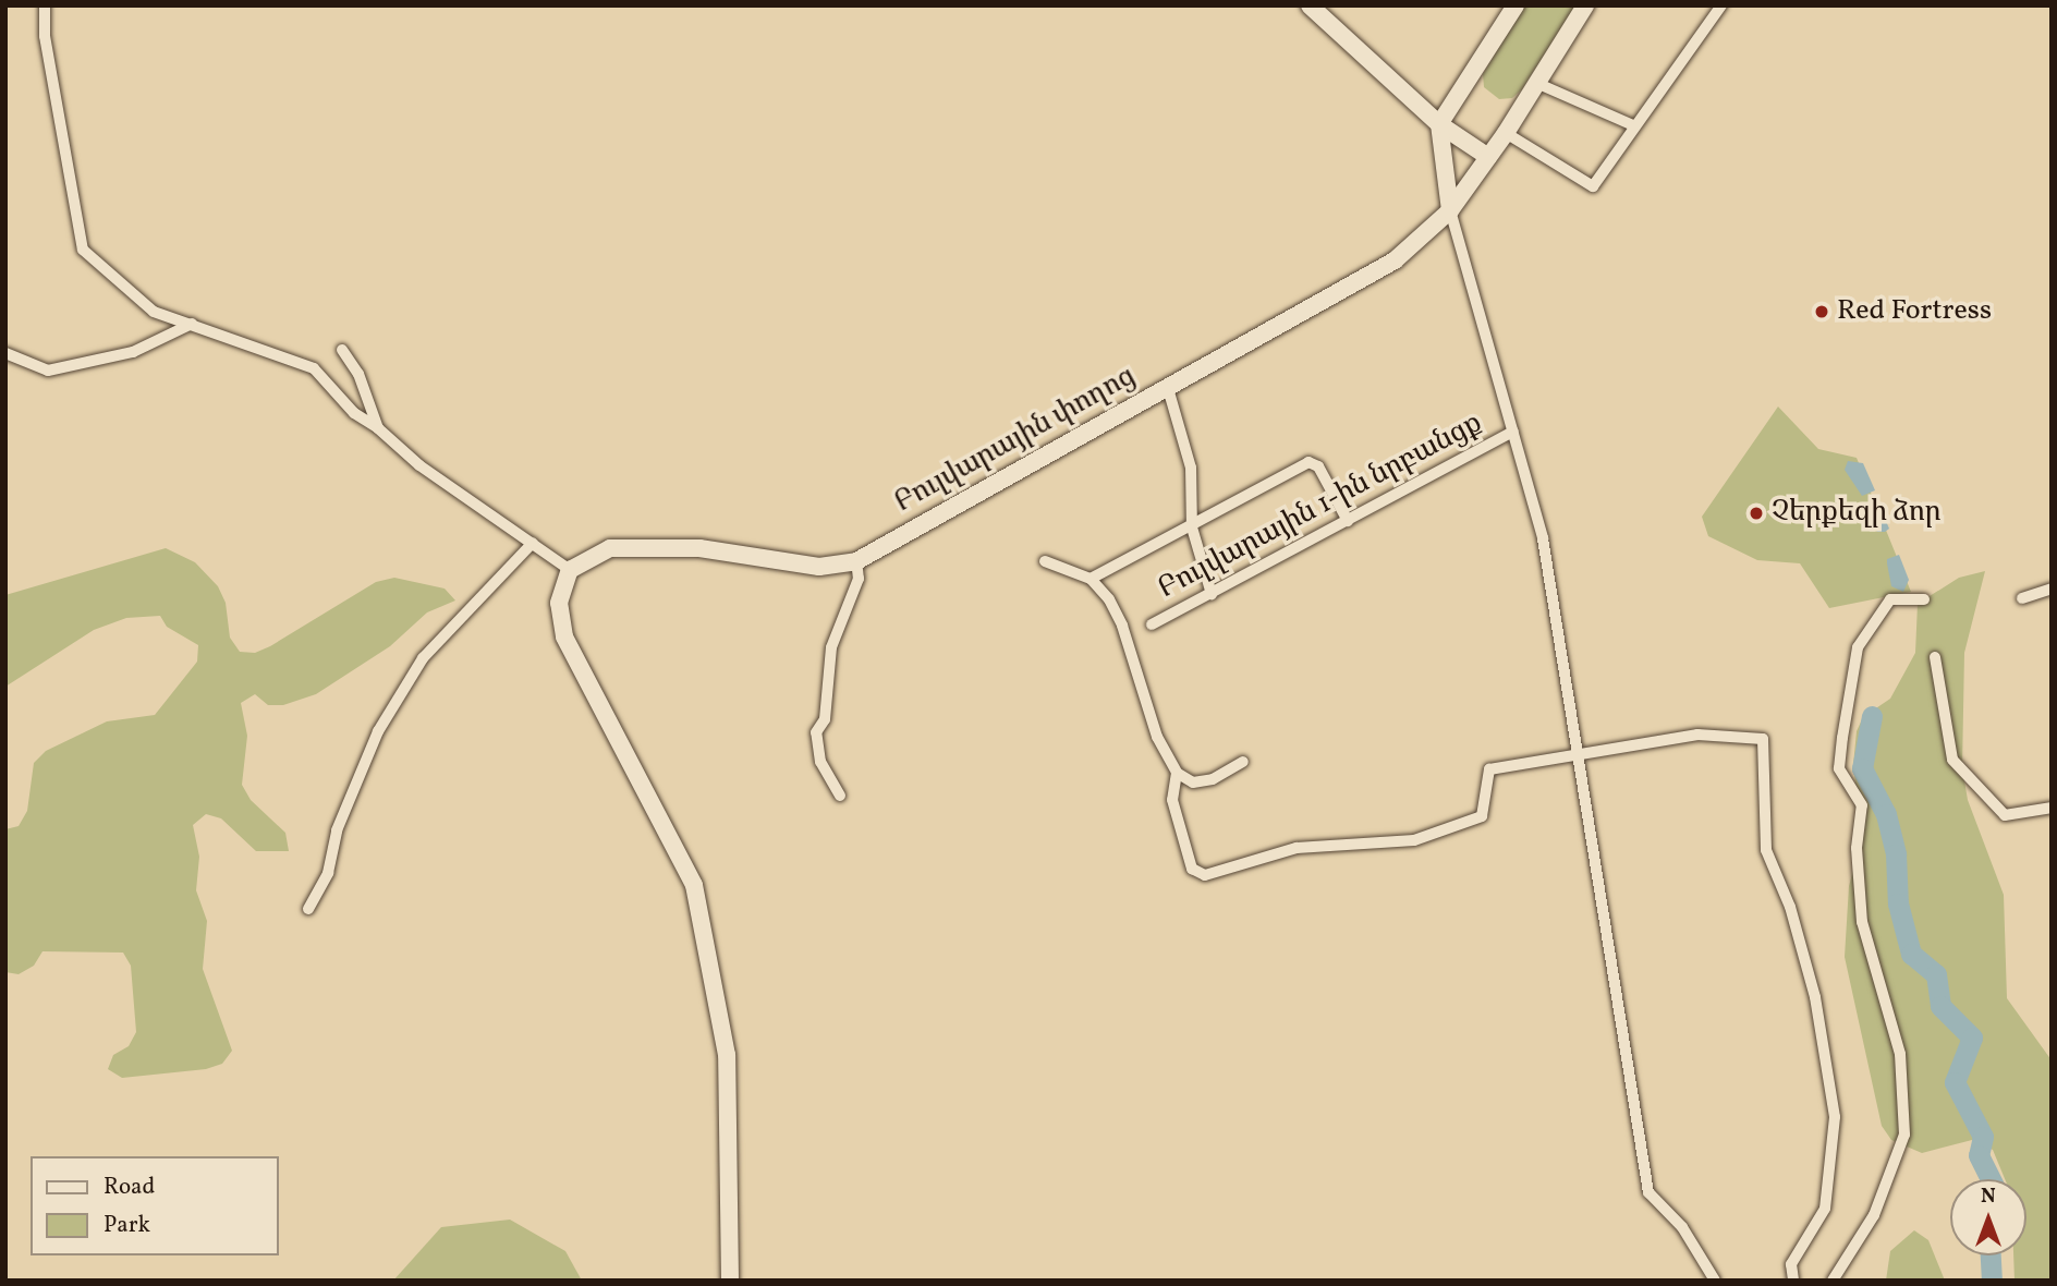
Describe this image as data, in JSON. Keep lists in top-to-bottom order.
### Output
{
  "streets": {
    "street": ["Բուլվարային փողոց", "Բուլվարային 1-ին նրբանցք"]
  },
  "places": ["Red Fortress", "Չերքեզի ձոր"],
  "legend": ["Road", "Park"],
  "north": "top"
}
